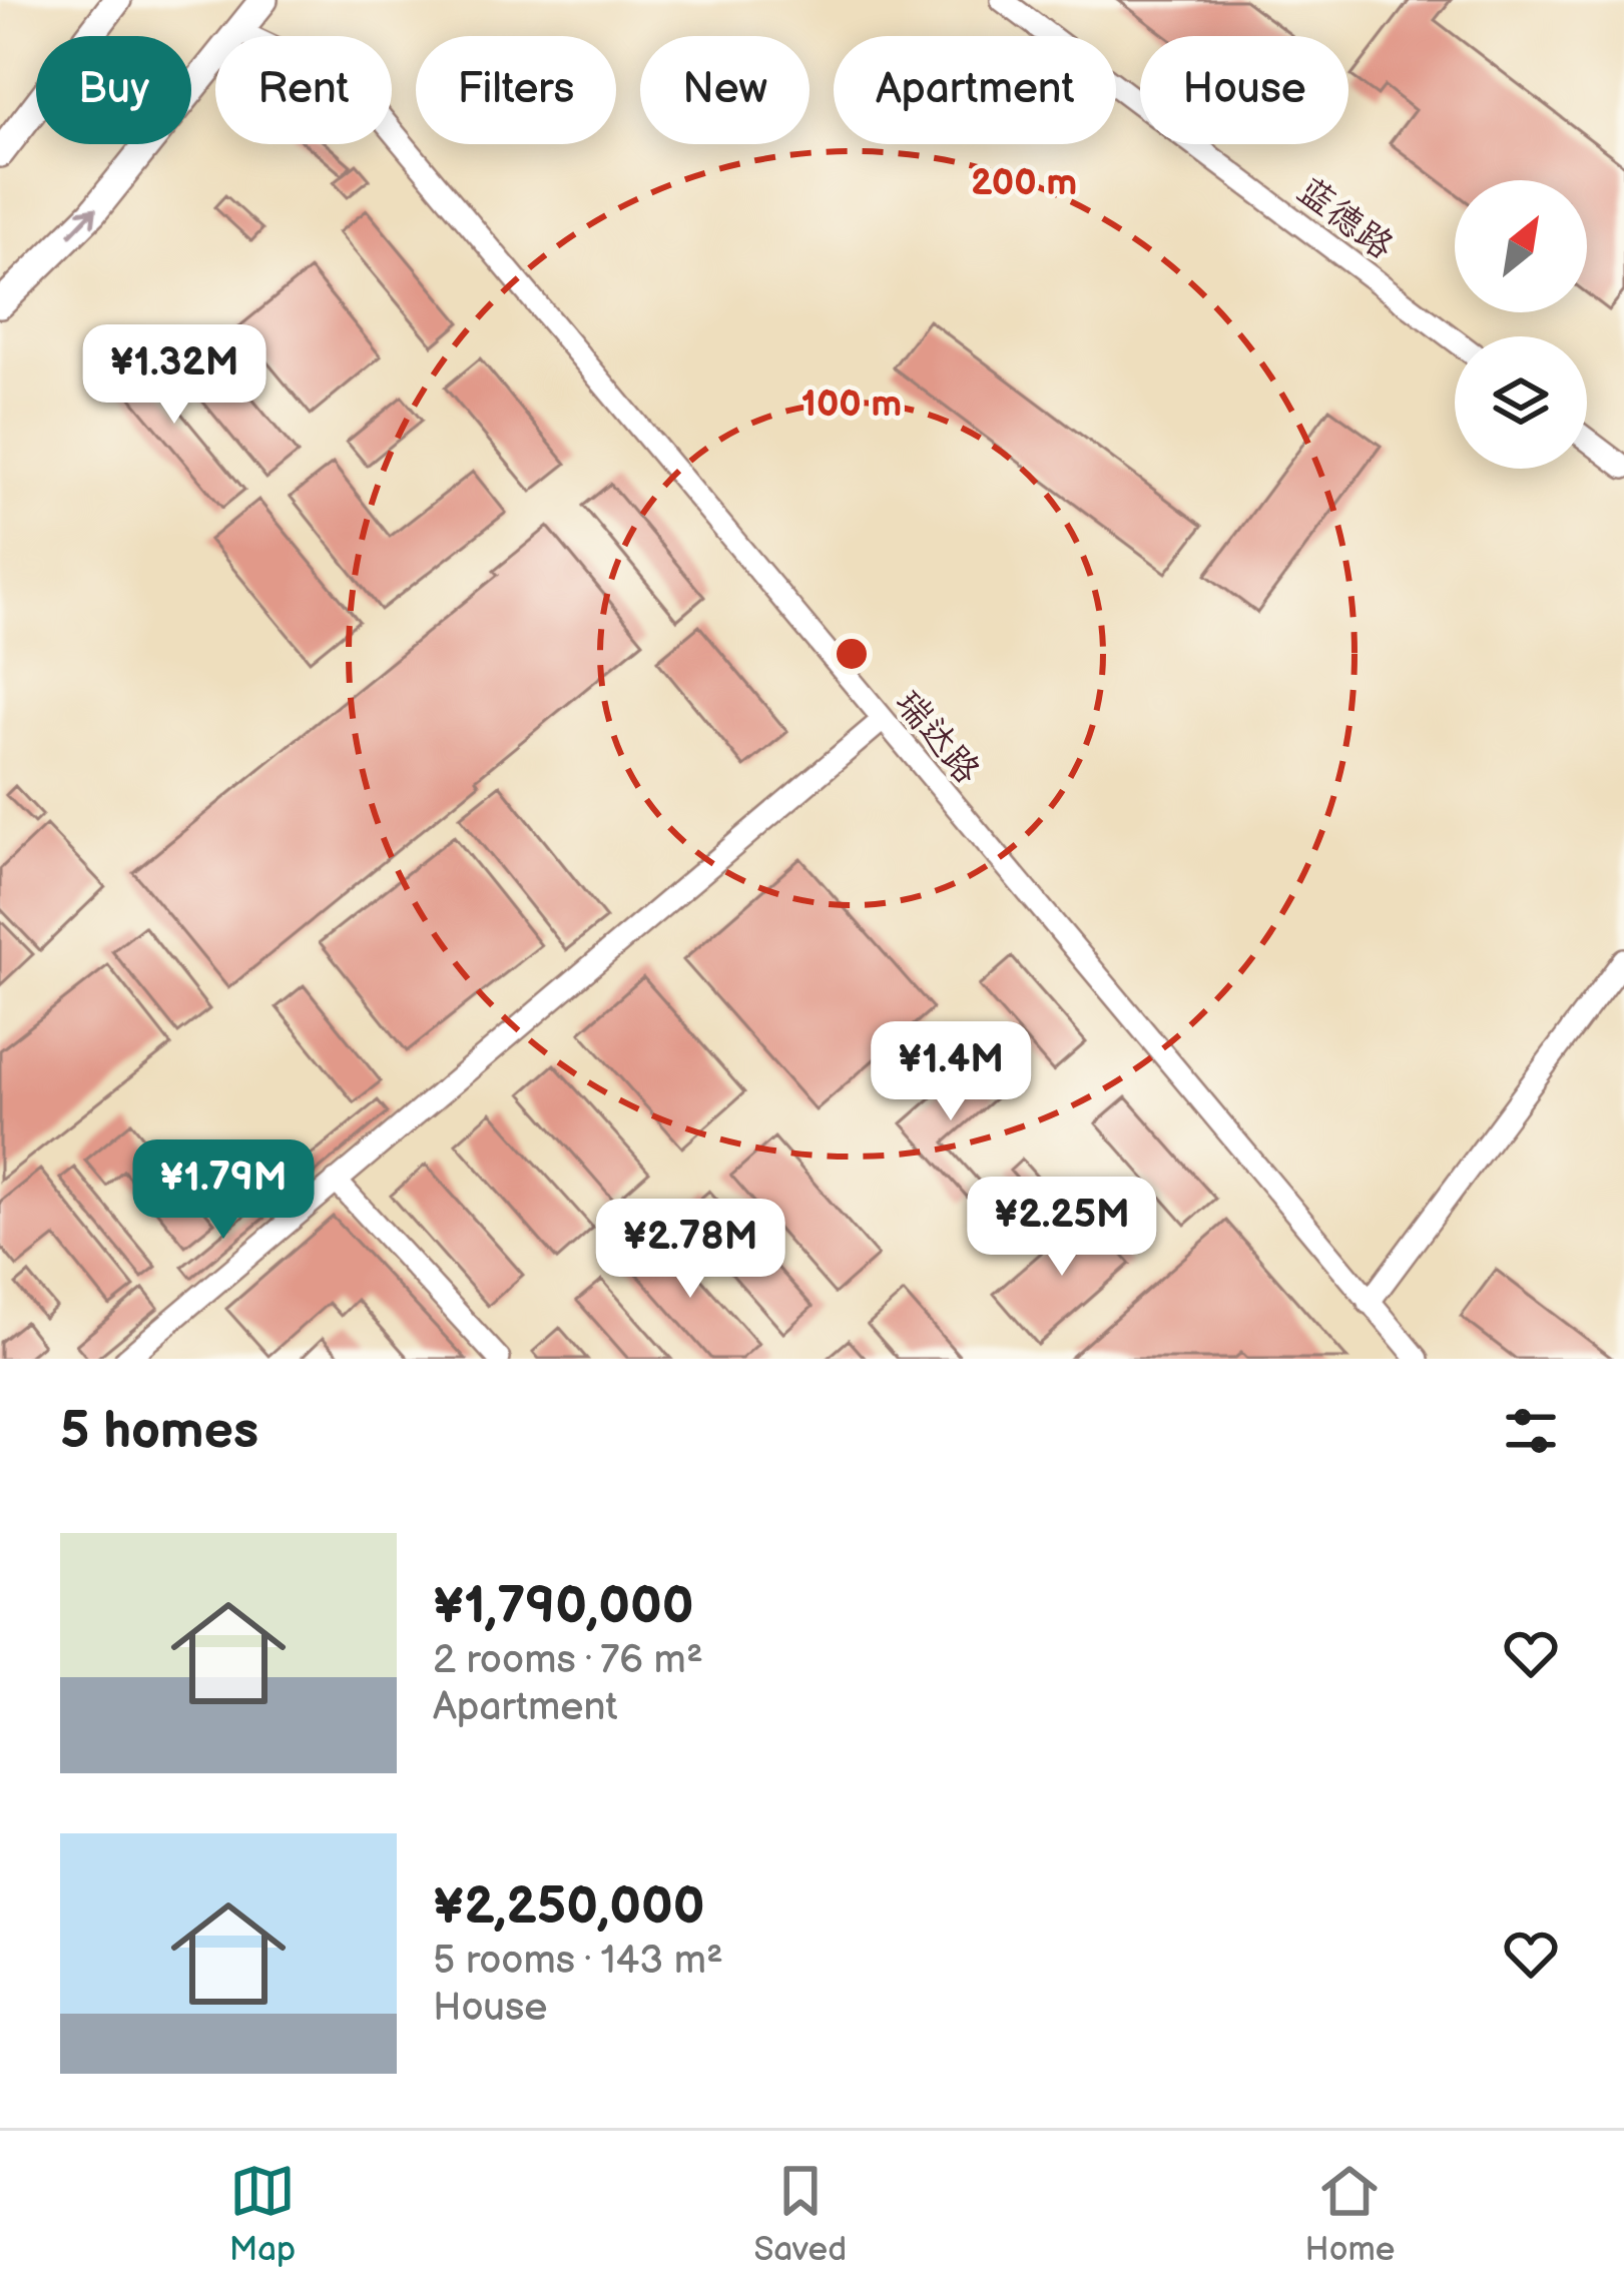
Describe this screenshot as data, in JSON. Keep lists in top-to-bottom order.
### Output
{
  "streets": {
    "street": ["蓝德路", "瑞达路"]
  },
  "north": "top right",
  "page": {
    "chip": [
      "Buy",
      "Rent",
      "Filters",
      "New",
      "Apartment",
      "House"
    ],
    "price": [
      "¥1.32M",
      "¥1.4M",
      "¥1.79M",
      "¥2.25M",
      "¥2.78M"
    ],
    "heading": "5 homes",
    "list": [
      {
        "name": "¥1,790,000",
        "note": "2 rooms · 76 m² · Apartment"
      },
      {
        "name": "¥2,250,000",
        "note": "5 rooms · 143 m² · House"
      }
    ],
    "tabs": ["Map", "Saved", "Home"]
  },
  "rings": ["200 m", "100 m"]
}
